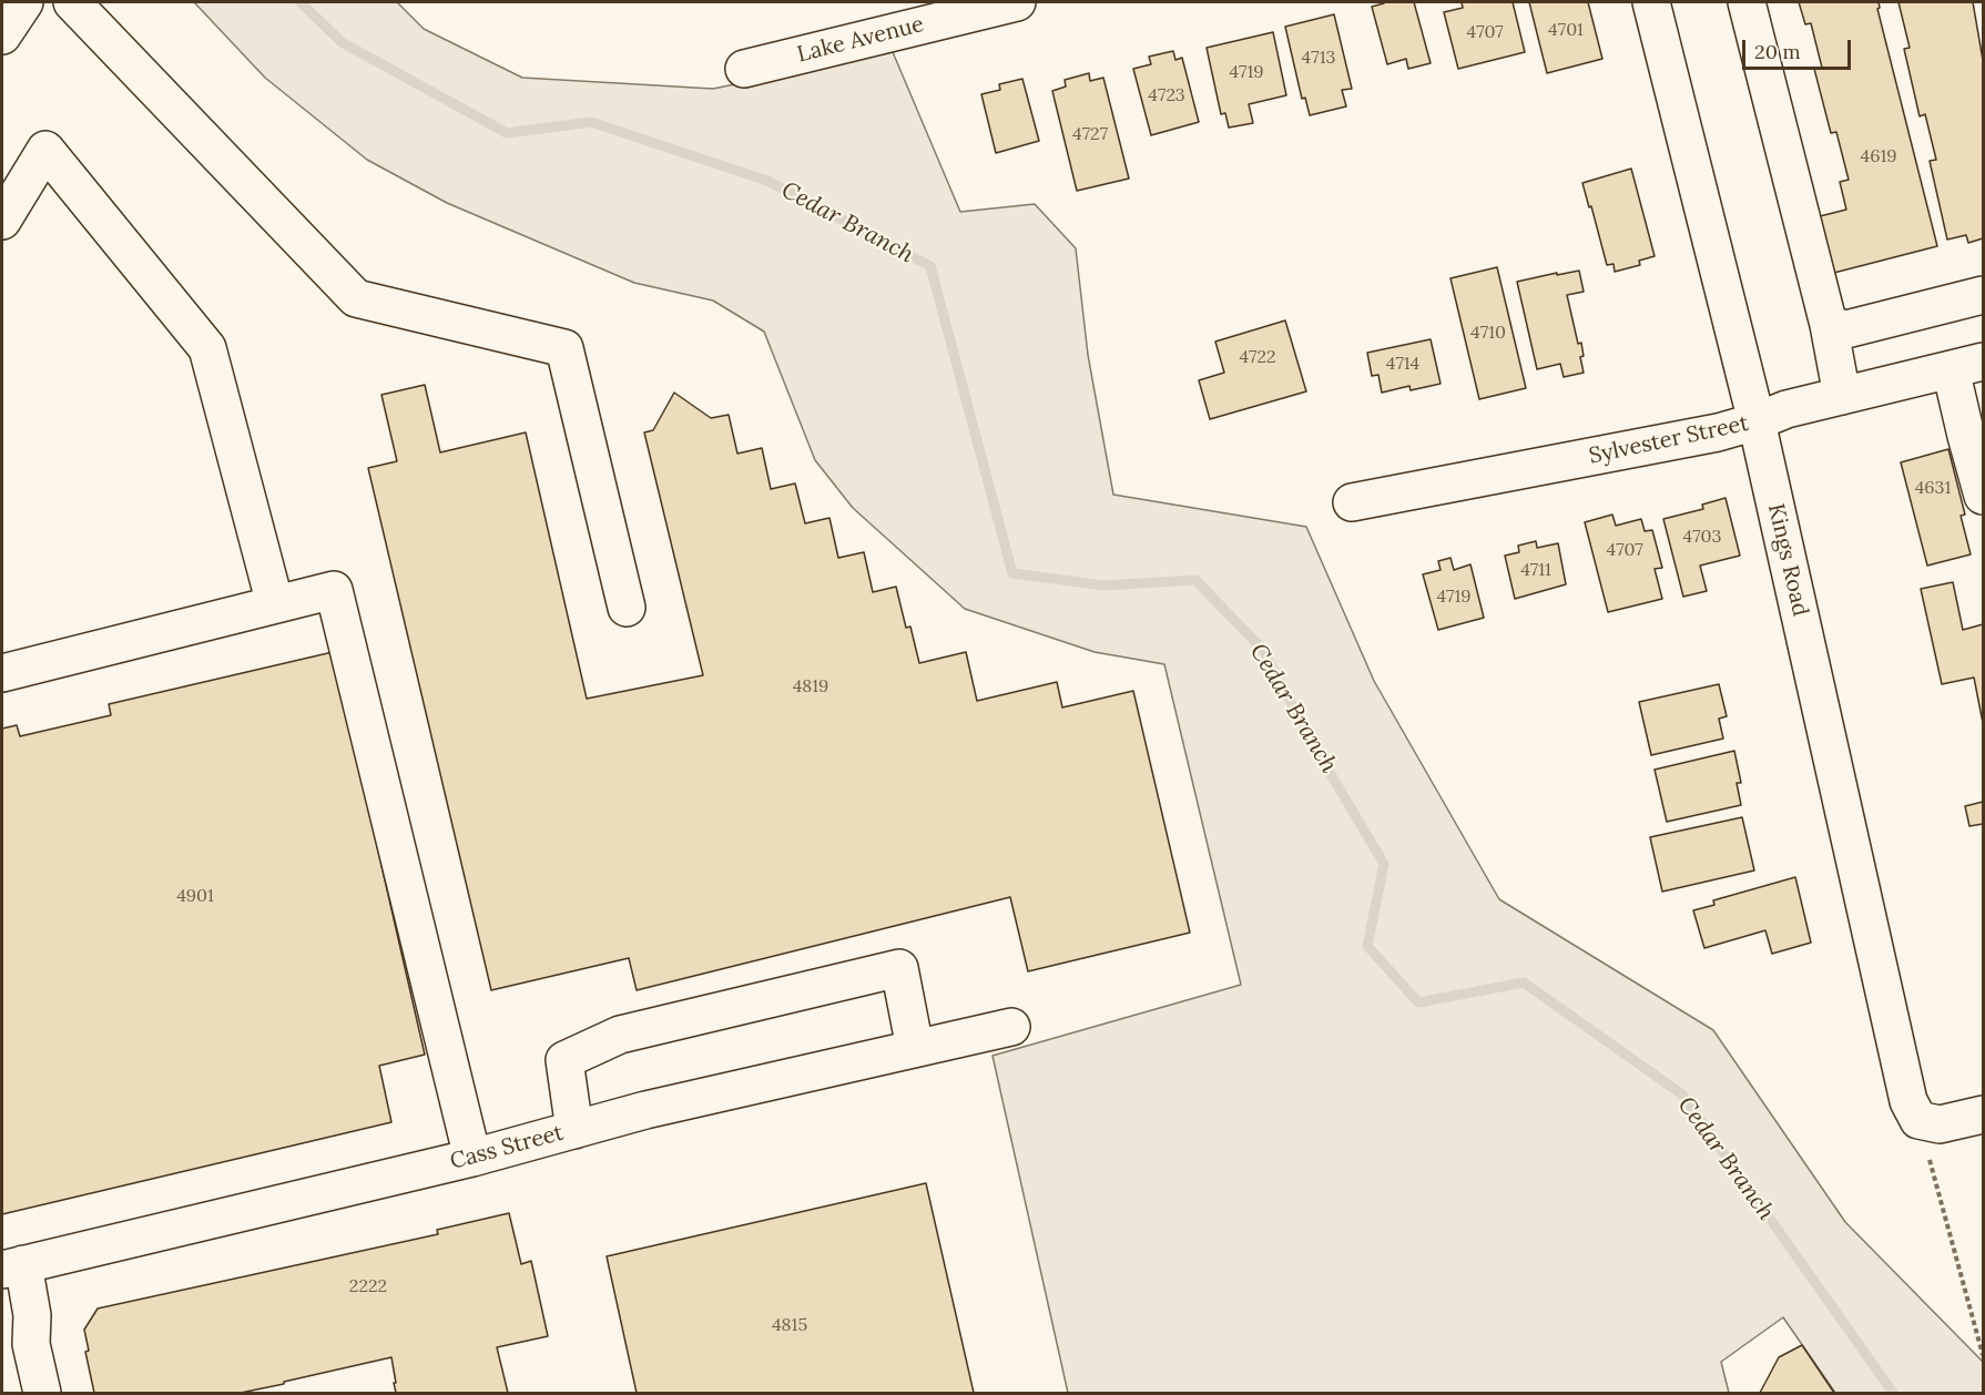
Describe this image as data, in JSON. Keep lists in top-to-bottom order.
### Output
{
  "streets": {
    "street": [
      "Lake Avenue",
      "Sylvester Street",
      "Kings Road",
      "Cass Street"
    ]
  },
  "crossings": [
    ["Sylvester Street", "Kings Road"]
  ],
  "water": ["Cedar Branch"],
  "house_numbers": [
    "4701",
    "4707",
    "4713",
    "4719",
    "4723",
    "4727",
    "4619",
    "4710",
    "4722",
    "4714",
    "4631",
    "4703",
    "4707",
    "4711",
    "4719",
    "4819",
    "4901",
    "2222",
    "4815"
  ],
  "scale_bar": "20 m"
}
